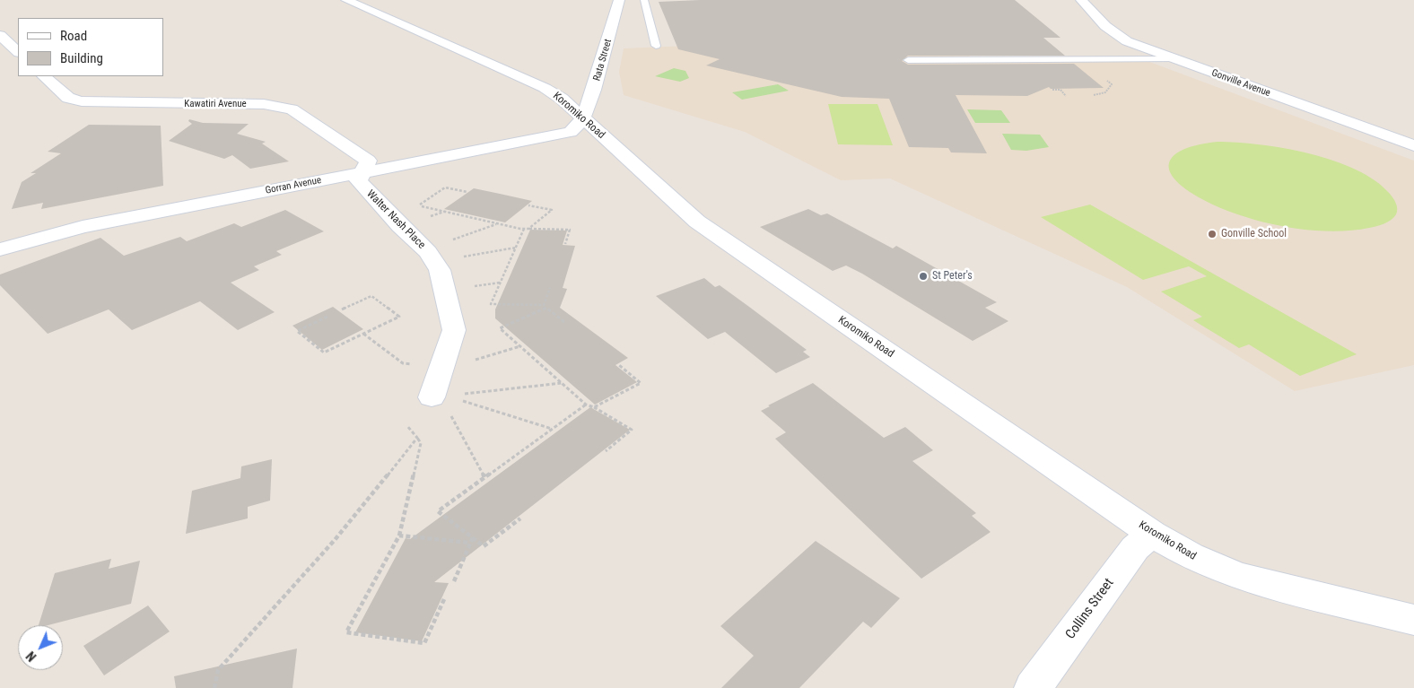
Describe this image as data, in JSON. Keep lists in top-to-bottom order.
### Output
{
  "streets": {
    "street": [
      "Rata Street",
      "Gonville Avenue",
      "Kawatiri Avenue",
      "Koromiko Road",
      "Gorran Avenue",
      "Walter Nash Place",
      "Collins Street"
    ]
  },
  "crossings": [
    ["Rata Street", "Koromiko Road"],
    ["Rata Street", "Gorran Avenue"],
    ["Kawatiri Avenue", "Gorran Avenue"],
    ["Kawatiri Avenue", "Walter Nash Place"],
    ["Koromiko Road", "Gorran Avenue"],
    ["Koromiko Road", "Collins Street"],
    ["Gorran Avenue", "Walter Nash Place"]
  ],
  "places": ["Gonville School", "St Peter's"],
  "legend": ["Road", "Building"],
  "north": "bottom left"
}
